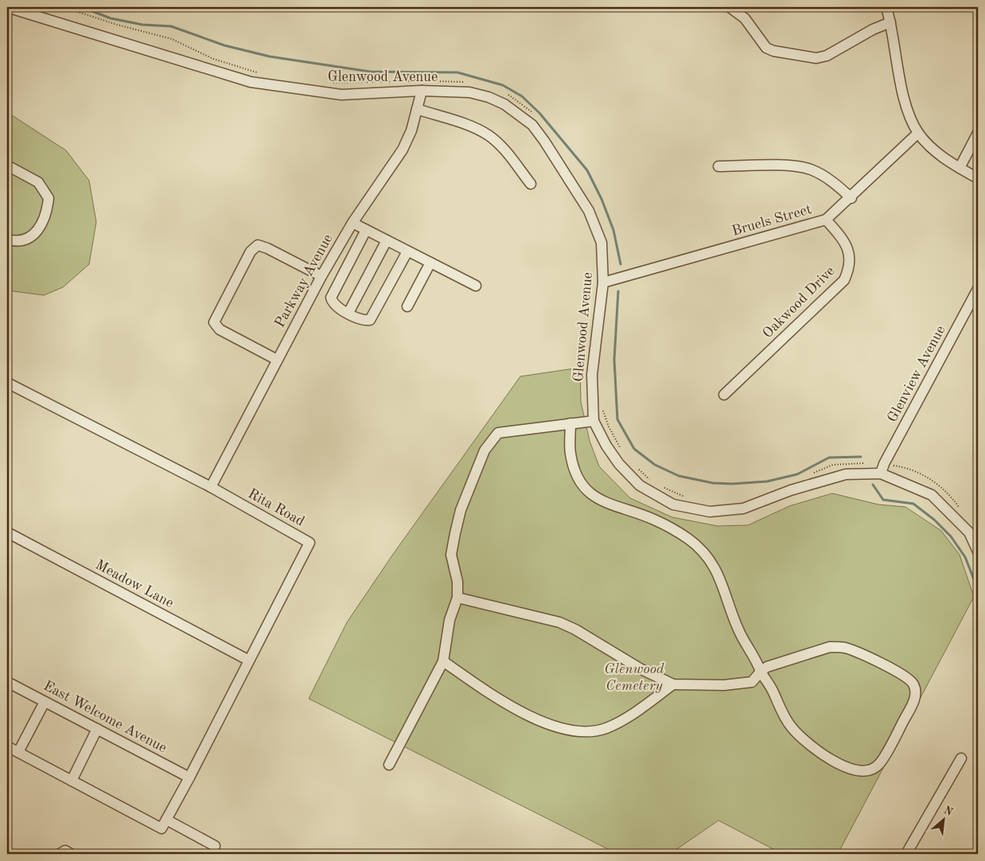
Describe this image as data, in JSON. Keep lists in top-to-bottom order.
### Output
{
  "streets": {
    "street": [
      "Glenwood Avenue",
      "Bruels Street",
      "Parkway Avenue",
      "Oakwood Drive",
      "Glenview Avenue",
      "Rita Road",
      "Meadow Lane",
      "East Welcome Avenue"
    ]
  },
  "crossings": [
    ["Glenwood Avenue", "Bruels Street"],
    ["Glenwood Avenue", "Parkway Avenue"],
    ["Glenwood Avenue", "Glenview Avenue"],
    ["Bruels Street", "Oakwood Drive"],
    ["Parkway Avenue", "Rita Road"],
    ["Rita Road", "Meadow Lane"],
    ["Rita Road", "East Welcome Avenue"]
  ],
  "parks": ["Glenwood Cemetery"],
  "north": "top right"
}
